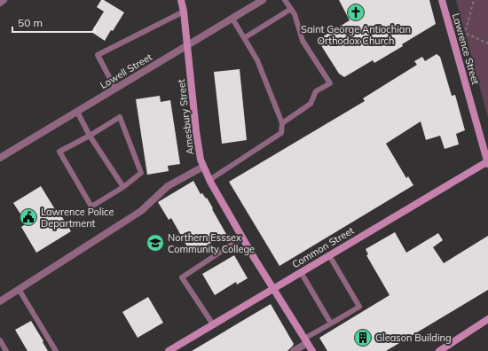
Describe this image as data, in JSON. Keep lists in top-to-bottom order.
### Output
{
  "streets": {
    "main road": ["Lawrence Street", "Amesbury Street", "Common Street"],
    "street": ["Lowell Street"]
  },
  "crossings": [
    ["Lawrence Street", "Common Street"],
    ["Lowell Street", "Amesbury Street"],
    ["Amesbury Street", "Common Street"]
  ],
  "places": {
    "church": ["Saint George Antiochian Orthodox Church"],
    "public building": ["Lawrence Police Department"],
    "school or university": ["Northern Esssex Community College"],
    "building": ["Gleason Building"]
  },
  "scale_bar": "50 m"
}
